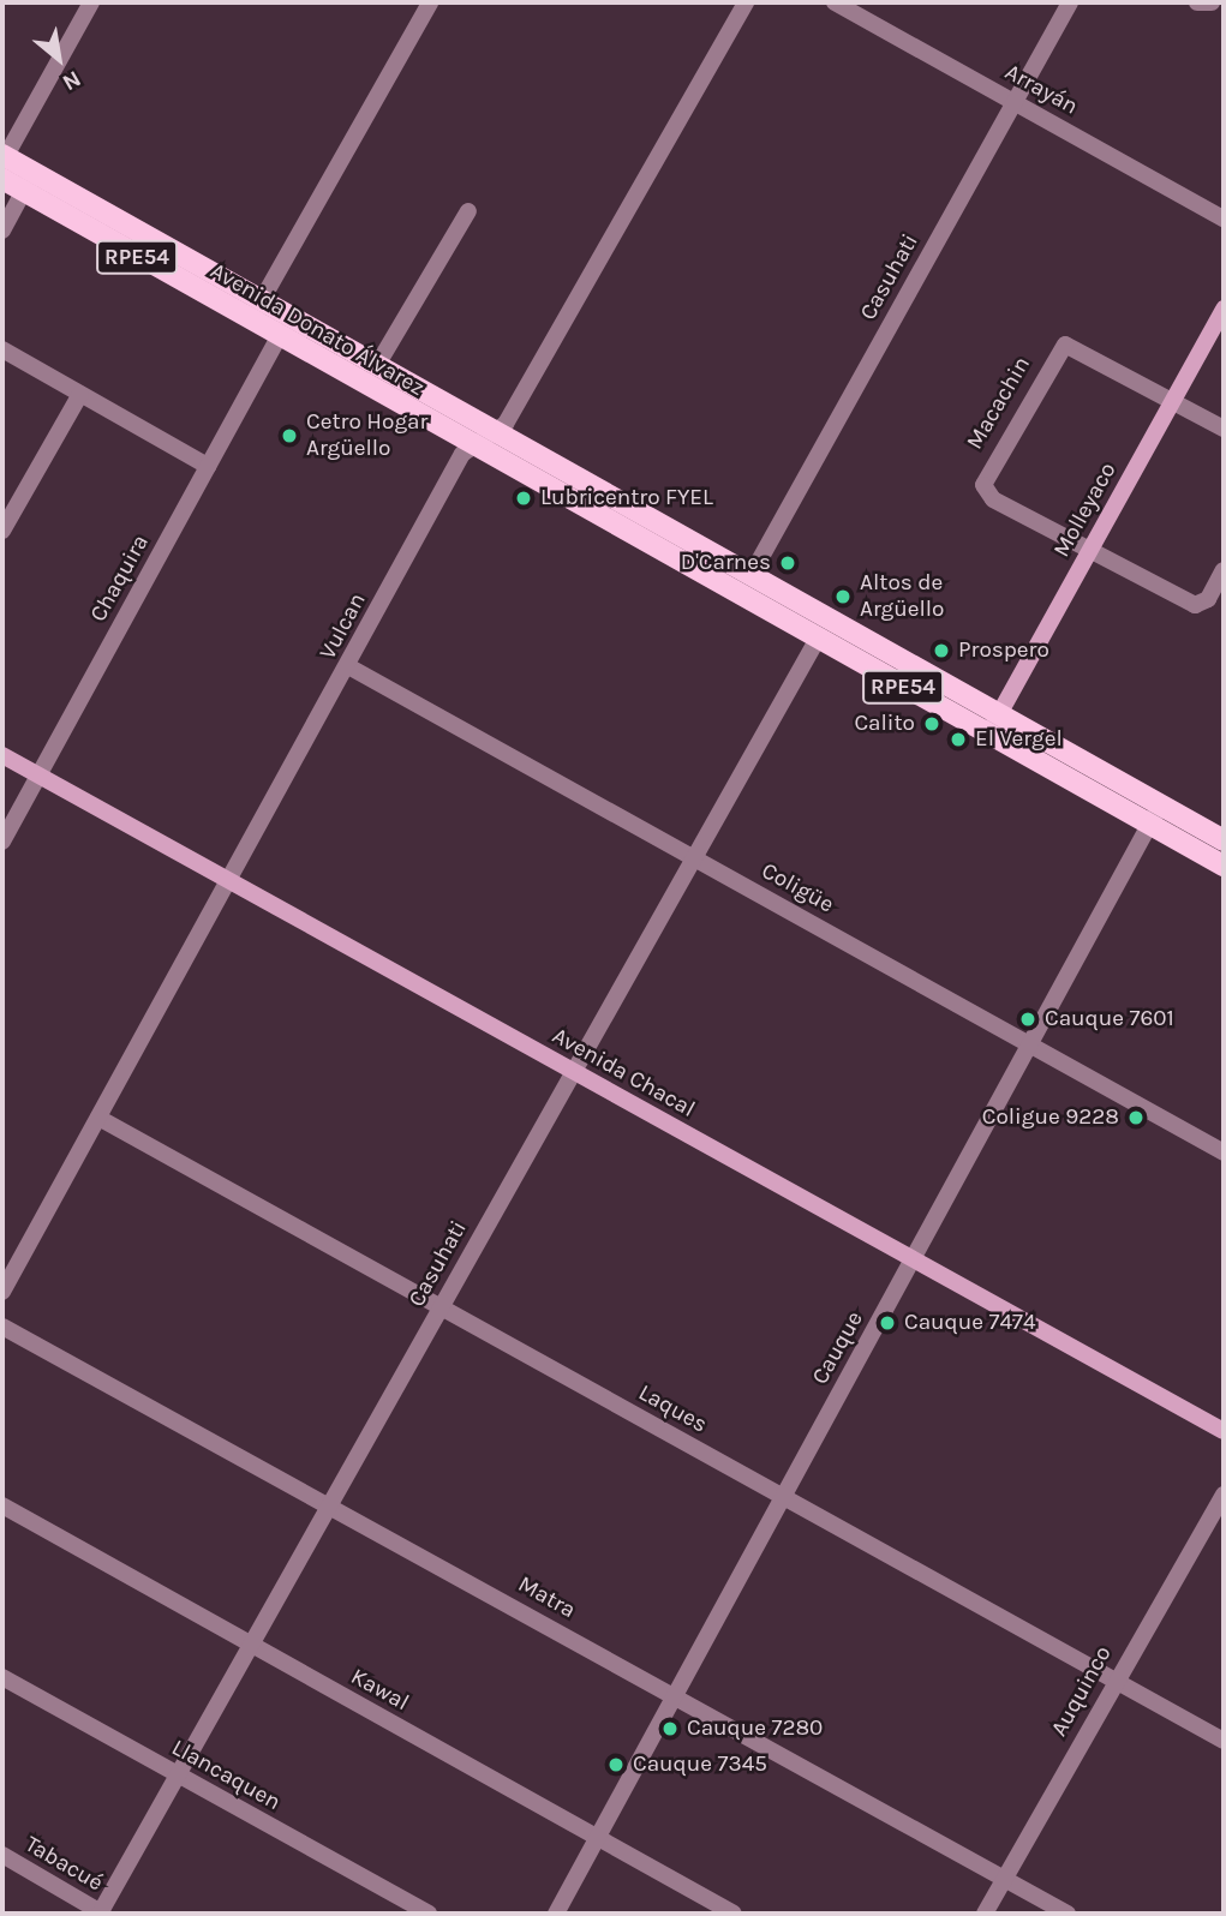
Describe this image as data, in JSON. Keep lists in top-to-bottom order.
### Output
{
  "streets": {
    "main road": [
      "RPE54",
      "Avenida Donato Álvarez",
      "Molleyaco",
      "Avenida Chacal"
    ],
    "street": [
      "Arrayán",
      "Casuhati",
      "Macachin",
      "Chaquira",
      "Vulcan",
      "Coligüe",
      "Cauque",
      "Laques",
      "Matra",
      "Kawal",
      "Auquinco",
      "Llancaquen",
      "Tabacué"
    ]
  },
  "crossings": [
    ["Arrayán", "Casuhati"],
    ["Casuhati", "Avenida Donato Álvarez"],
    ["Casuhati", "Coligüe"],
    ["Casuhati", "Avenida Chacal"],
    ["Casuhati", "Laques"],
    ["Casuhati", "Matra"],
    ["Casuhati", "Kawal"],
    ["Casuhati", "Llancaquen"],
    ["Casuhati", "Tabacué"],
    ["Avenida Donato Álvarez", "Molleyaco"],
    ["Avenida Donato Álvarez", "Chaquira"],
    ["Avenida Donato Álvarez", "Vulcan"],
    ["Avenida Donato Álvarez", "Cauque"],
    ["Macachin", "Molleyaco"],
    ["Chaquira", "Avenida Chacal"],
    ["Vulcan", "Coligüe"],
    ["Vulcan", "Avenida Chacal"],
    ["Vulcan", "Laques"],
    ["Coligüe", "Cauque"],
    ["Avenida Chacal", "Cauque"],
    ["Cauque", "Laques"],
    ["Cauque", "Matra"],
    ["Cauque", "Kawal"],
    ["Laques", "Auquinco"],
    ["Matra", "Auquinco"]
  ],
  "places": [
    "Cetro Hogar Argüello",
    "Lubricentro FYEL",
    "D'Carnes",
    "Altos de Argüello",
    "Prospero",
    "Calito",
    "El Vergel",
    "Cauque 7601",
    "Coligue 9228",
    "Cauque 7474",
    "Cauque 7280",
    "Cauque 7345"
  ],
  "north": "bottom right"
}
